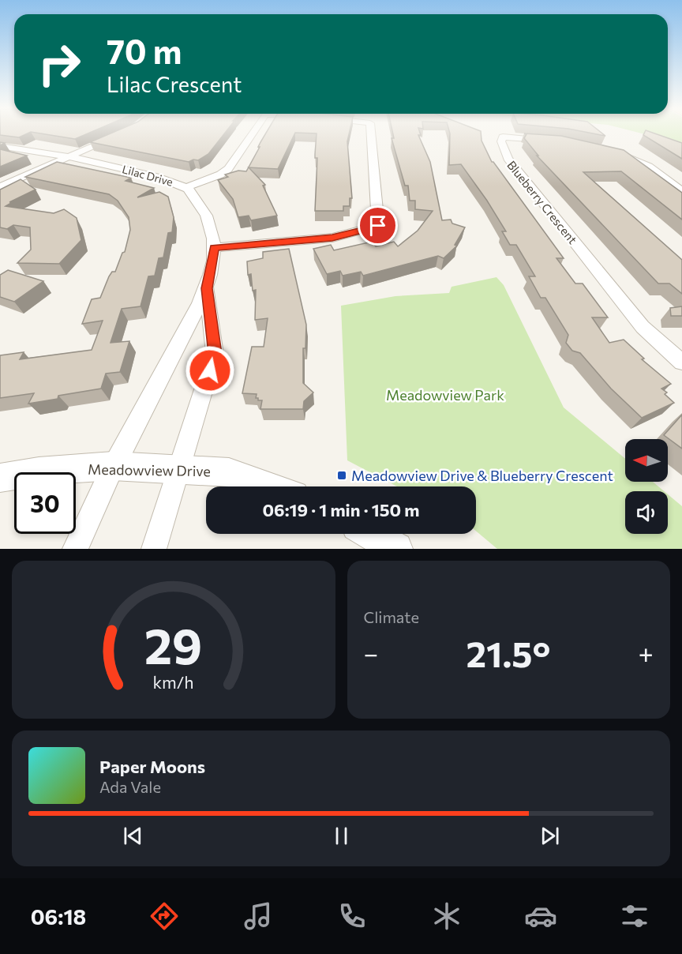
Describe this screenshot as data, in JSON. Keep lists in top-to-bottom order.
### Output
{
  "streets": {
    "street": ["Lilac Drive", "Blueberry Crescent", "Meadowview Drive"]
  },
  "crossings": [
    ["Lilac Drive", "Meadowview Drive"]
  ],
  "parks": ["Meadowview Park"],
  "places": {
    "transit": ["Meadowview Drive & Blueberry Crescent"]
  },
  "north": "left",
  "page": {
    "turn": ["70 m", "Lilac Crescent"],
    "limit": "30",
    "trip": "06:19 · 1 min · 150 m",
    "tile": "Climate",
    "heat": ["−", "21.5°", "+"],
    "song": ["Paper Moons", "Ada Vale"],
    "tabs": "06:18",
    "gauge": ["29", "km/h"]
  }
}
